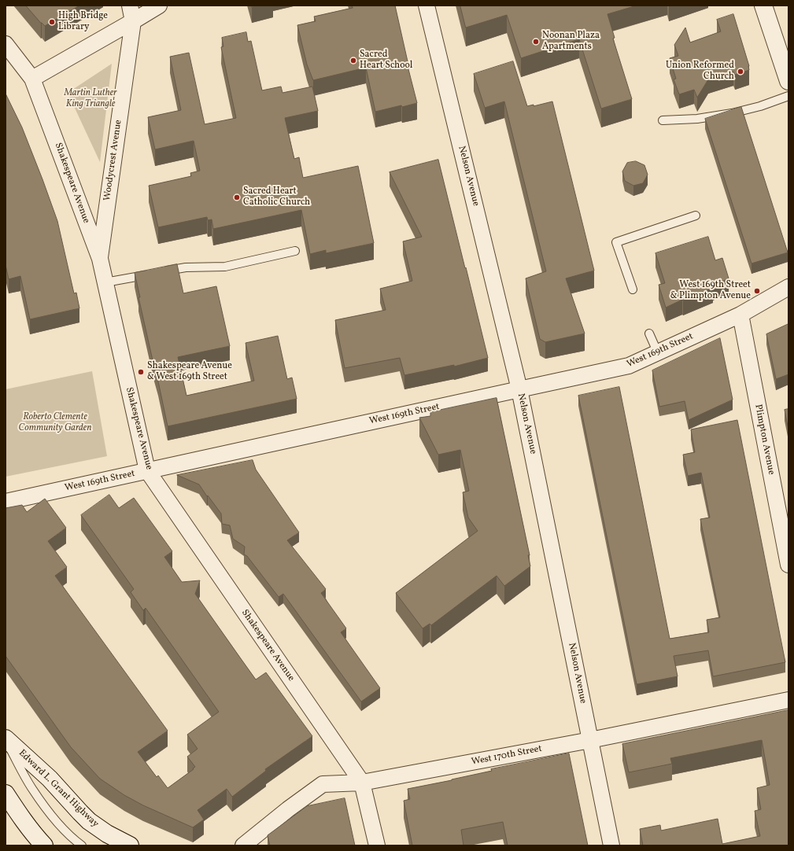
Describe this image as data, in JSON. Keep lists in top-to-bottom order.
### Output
{
  "streets": {
    "main road": ["Edward L. Grant Highway"],
    "street": [
      "Woodycrest Avenue",
      "Nelson Avenue",
      "Shakespeare Avenue",
      "West 169th Street",
      "Plimpton Avenue",
      "West 170th Street"
    ]
  },
  "crossings": [
    ["Woodycrest Avenue", "Shakespeare Avenue"],
    ["Nelson Avenue", "West 169th Street"],
    ["Nelson Avenue", "West 170th Street"],
    ["Shakespeare Avenue", "West 169th Street"],
    ["Shakespeare Avenue", "West 170th Street"],
    ["West 169th Street", "Plimpton Avenue"]
  ],
  "parks": ["Martin Luther King Triangle", "Roberto Clemente Community Garden"],
  "places": [
    "High Bridge Library",
    "Noonan Plaza Apartments",
    "Sacred Heart School",
    "Union Reformed Church",
    "Sacred Heart Catholic Church",
    "West 169th Street & Plimpton Avenue",
    "Shakespeare Avenue & West 169th Street"
  ]
}
